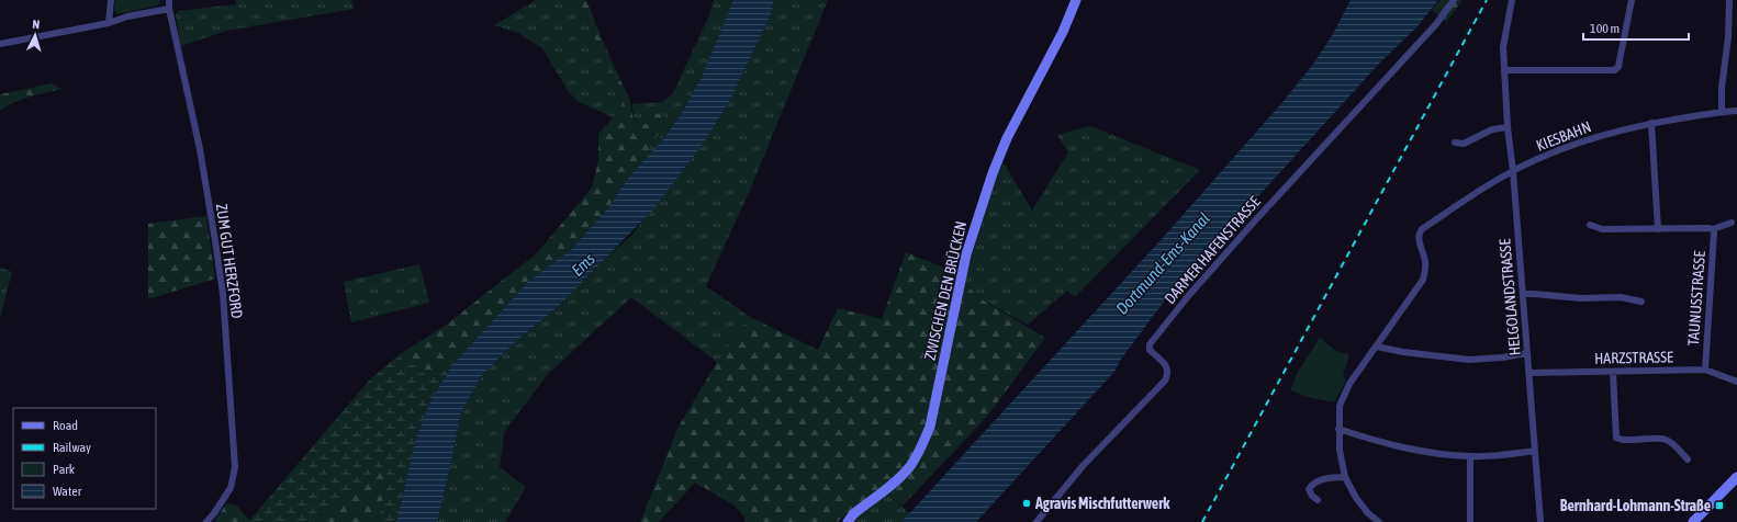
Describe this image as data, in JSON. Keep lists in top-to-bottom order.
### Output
{
  "streets": {
    "street": [
      "KIESBAHN",
      "DARMER HAFENSTRASSE",
      "ZUM GUT HERZFORD",
      "ZWISCHEN DEN BRÜCKEN",
      "HELGOLANDSTRASSE",
      "TAUNUSSTRASSE",
      "HARZSTRASSE"
    ]
  },
  "crossings": [
    ["KIESBAHN", "HELGOLANDSTRASSE"],
    ["HELGOLANDSTRASSE", "HARZSTRASSE"],
    ["TAUNUSSTRASSE", "HARZSTRASSE"]
  ],
  "water": ["Dortmund-Ems-Kanal", "Ems"],
  "places": {
    "other": ["Agravis Mischfutterwerk"],
    "transit": ["Bernhard-Lohmann-Straße"]
  },
  "legend": [
    "Road",
    "Railway",
    "Park",
    "Water"
  ],
  "scale_bar": "100 m",
  "north": "top"
}
